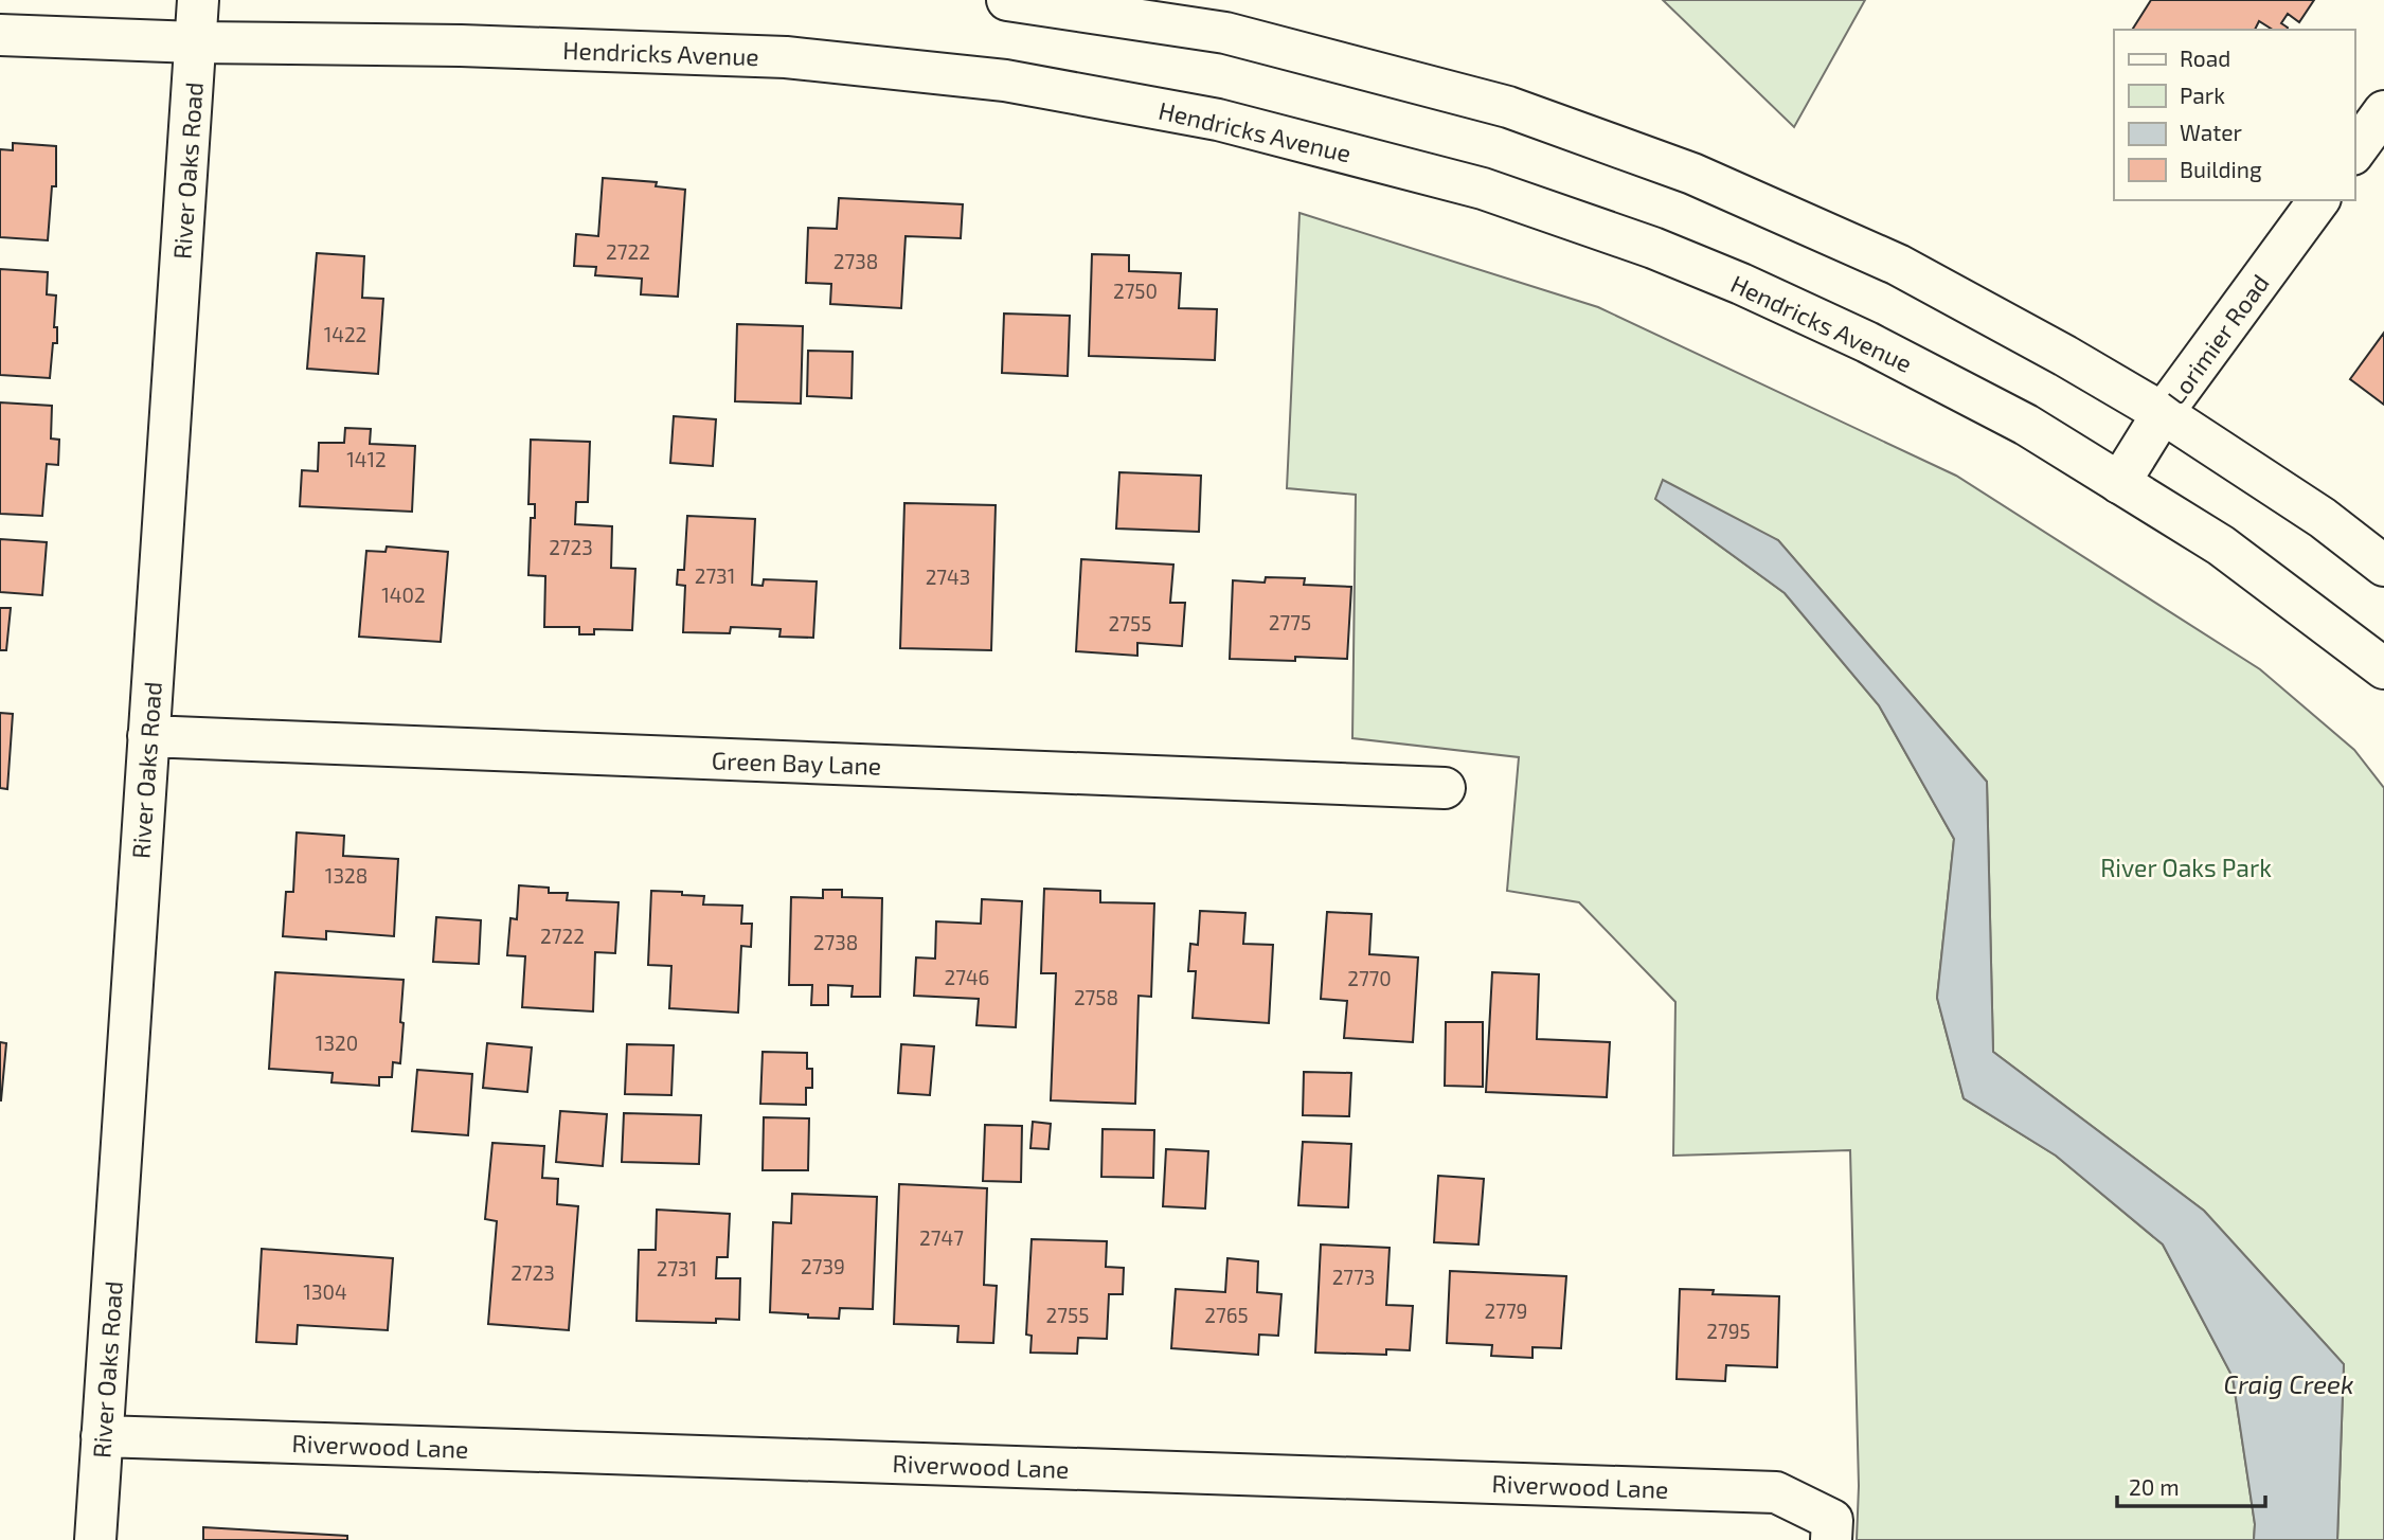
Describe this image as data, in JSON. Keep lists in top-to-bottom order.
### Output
{
  "streets": {
    "street": [
      "Hendricks Avenue",
      "River Oaks Road",
      "Lorimier Road",
      "Green Bay Lane",
      "Riverwood Lane"
    ]
  },
  "crossings": [
    ["Hendricks Avenue", "River Oaks Road"],
    ["Hendricks Avenue", "Lorimier Road"],
    ["River Oaks Road", "Green Bay Lane"],
    ["River Oaks Road", "Riverwood Lane"]
  ],
  "water": ["Craig Creek"],
  "parks": ["River Oaks Park"],
  "house_numbers": [
    "2722",
    "2738",
    "2750",
    "1422",
    "1412",
    "2723",
    "2731",
    "2743",
    "1402",
    "2775",
    "2755",
    "1328",
    "2722",
    "2738",
    "2746",
    "2770",
    "2758",
    "1320",
    "2747",
    "2739",
    "2731",
    "2723",
    "2773",
    "1304",
    "2779",
    "2755",
    "2765",
    "2795"
  ],
  "legend": [
    "Road",
    "Park",
    "Water",
    "Building"
  ],
  "scale_bar": "20 m"
}
